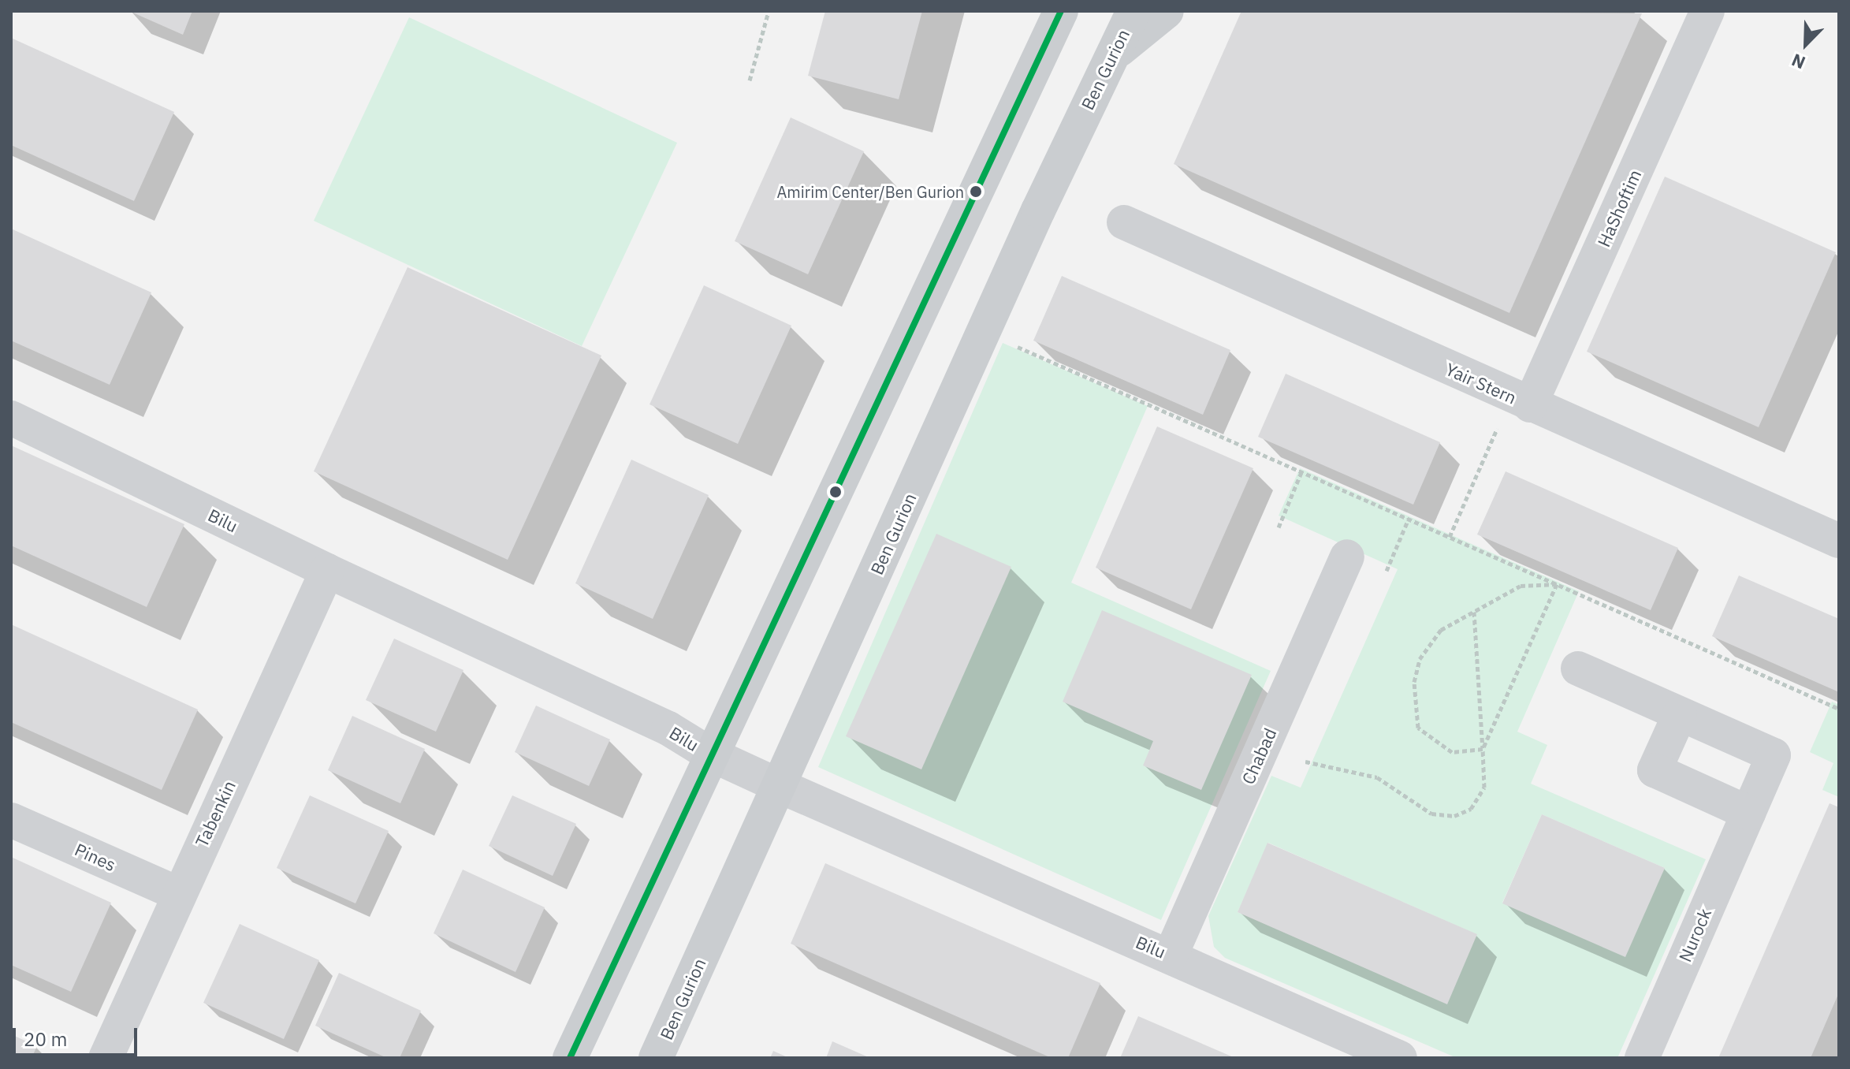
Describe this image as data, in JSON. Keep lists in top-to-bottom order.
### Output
{
  "streets": {
    "main road": ["Ben Gurion"],
    "street": [
      "HaShoftim",
      "Yair Stern",
      "Bilu",
      "Chabad",
      "Tabenkin",
      "Pines",
      "Nurock"
    ]
  },
  "crossings": [
    ["Ben Gurion", "Bilu"],
    ["HaShoftim", "Yair Stern"],
    ["Bilu", "Chabad"],
    ["Bilu", "Tabenkin"],
    ["Tabenkin", "Pines"]
  ],
  "places": ["Amirim Center/Ben Gurion"],
  "scale_bar": "20 m",
  "north": "bottom left"
}
